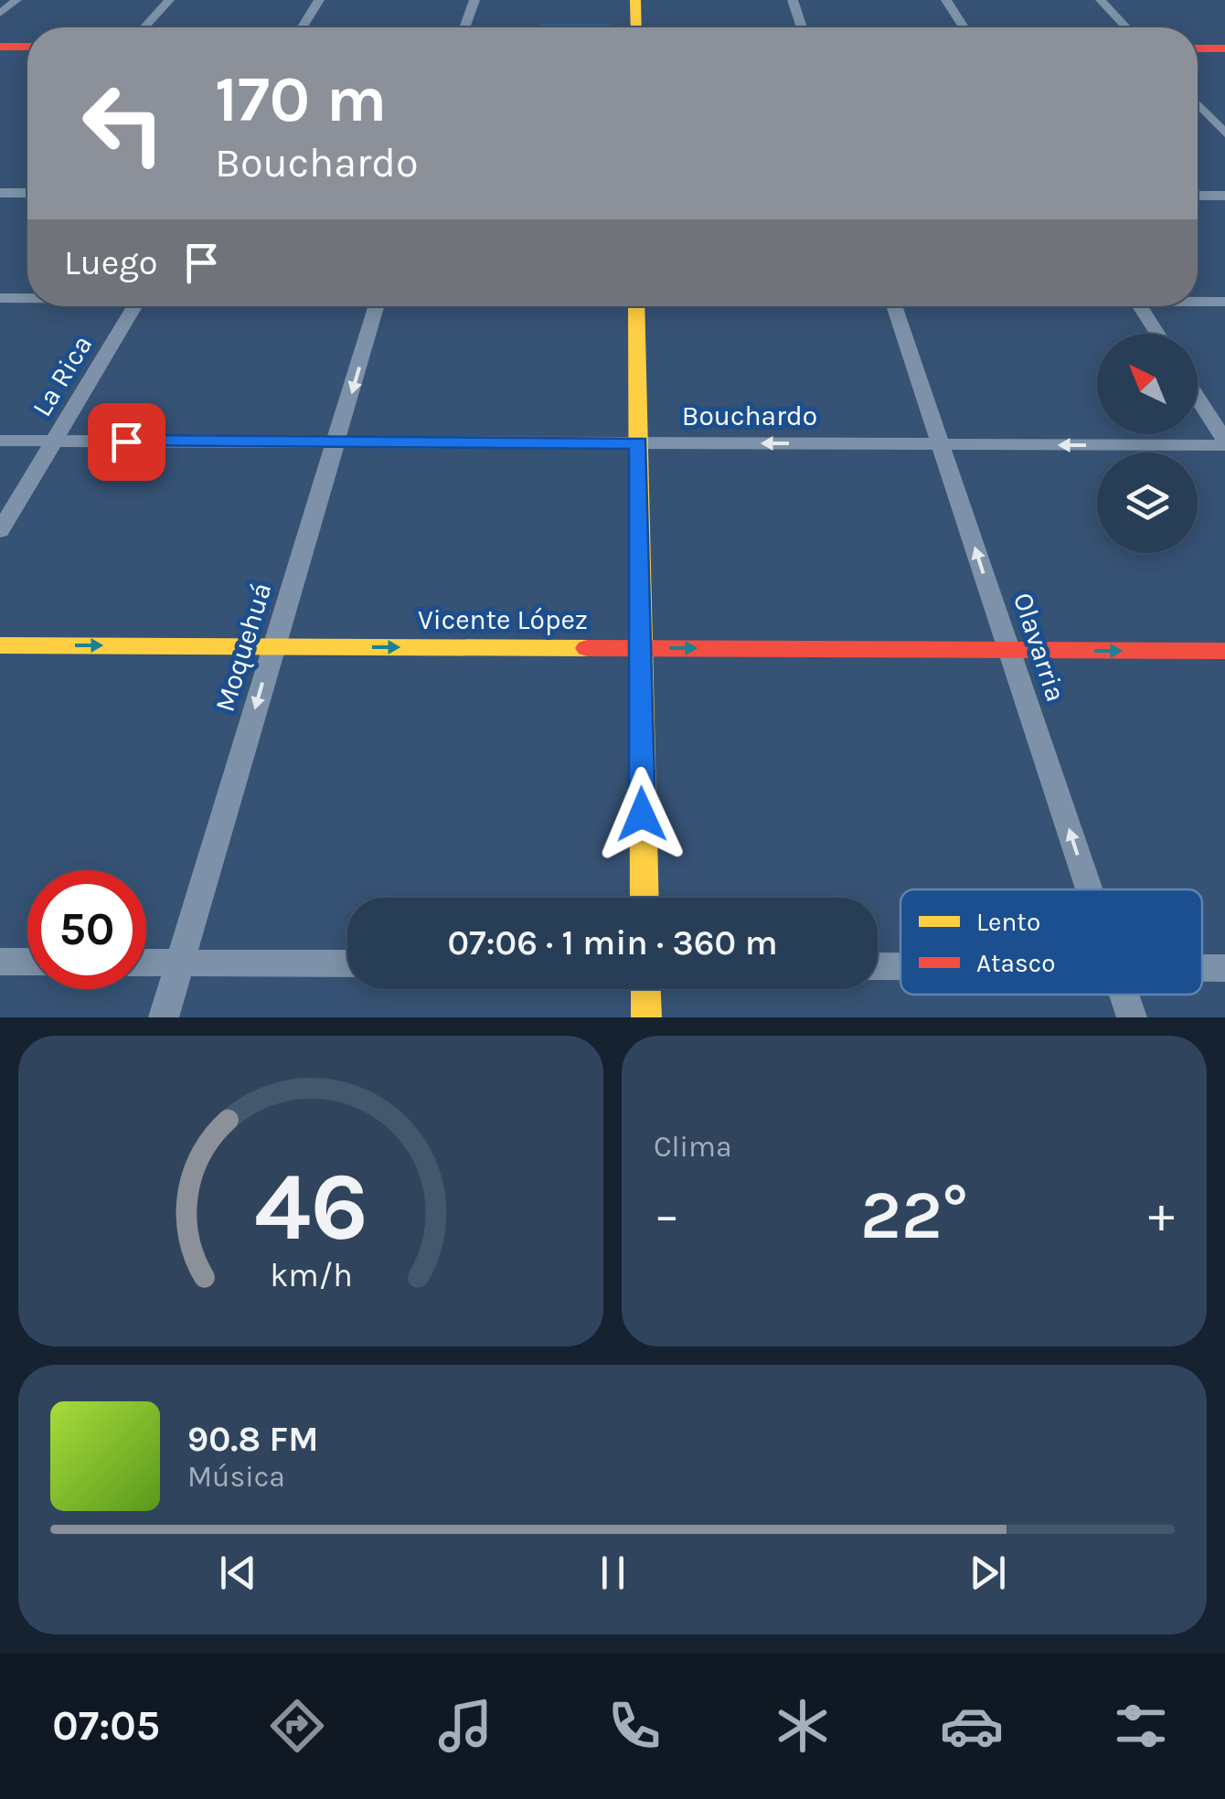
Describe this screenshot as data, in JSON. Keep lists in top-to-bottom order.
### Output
{
  "streets": {
    "main road": ["Vicente López"],
    "street": [
      "La Rica",
      "Bouchardo",
      "Moquehuá",
      "Olavarria"
    ]
  },
  "crossings": [
    ["La Rica", "Bouchardo"],
    ["Bouchardo", "Moquehuá"],
    ["Bouchardo", "Olavarria"],
    ["Vicente López", "Moquehuá"],
    ["Vicente López", "Olavarria"]
  ],
  "one_way": [
    "Bouchardo",
    "Vicente López",
    "Moquehuá",
    "Olavarria"
  ],
  "legend": ["Lento", "Atasco"],
  "north": "top left",
  "page": {
    "turn": ["170 m", "Bouchardo"],
    "then": "Luego",
    "limit": "50",
    "trip": "07:06 · 1 min · 360 m",
    "tile": "Clima",
    "heat": ["−", "22°", "+"],
    "song": ["90.8 FM", "Música"],
    "tabs": "07:05",
    "gauge": ["46", "km/h"]
  }
}
